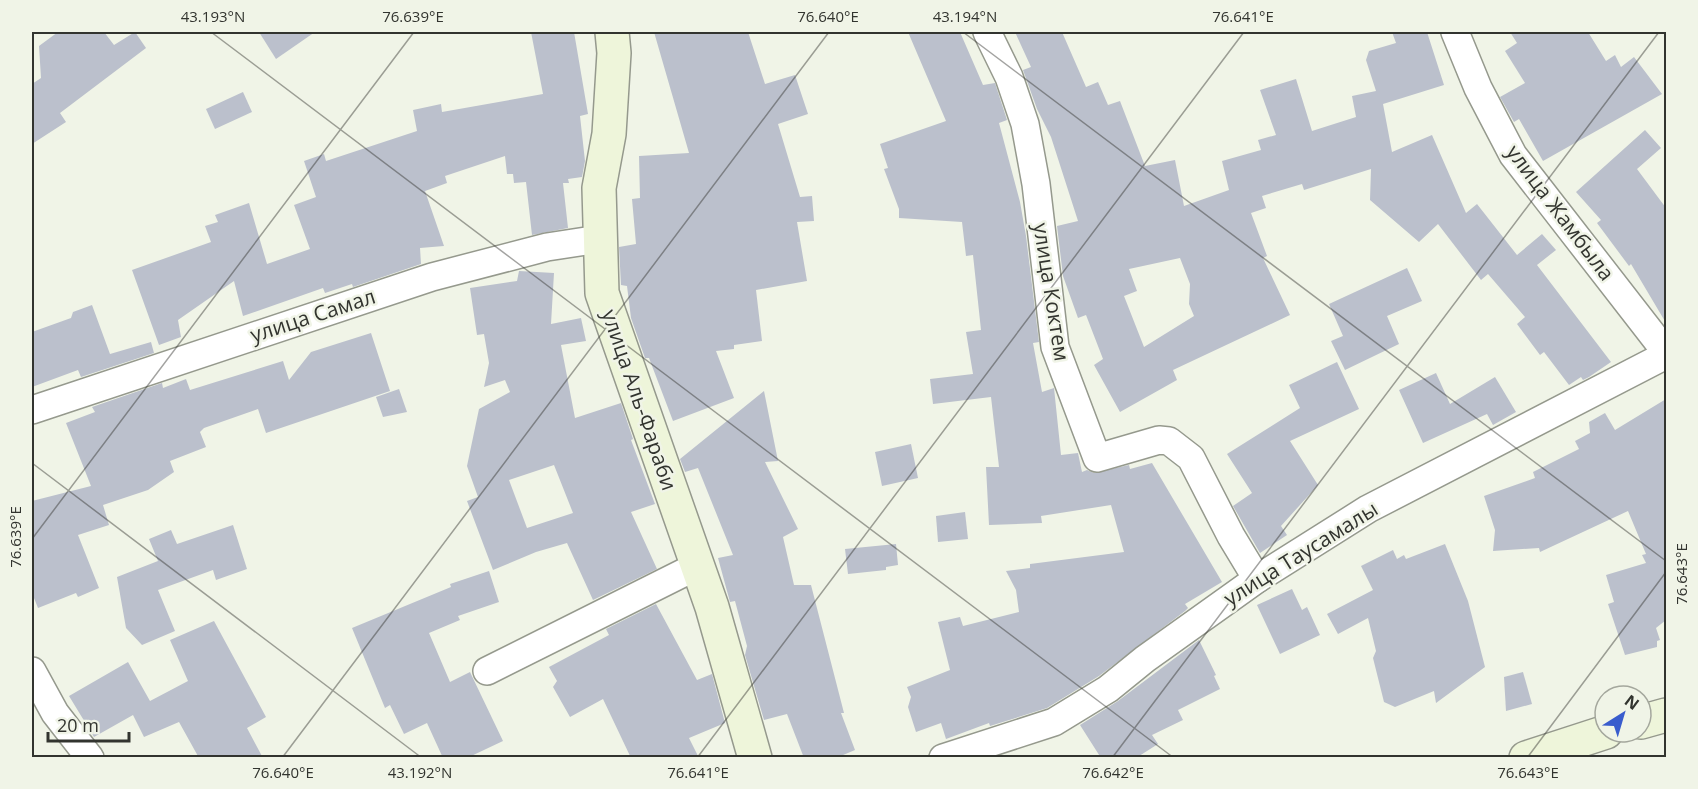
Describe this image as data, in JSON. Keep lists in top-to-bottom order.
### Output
{
  "streets": {
    "street": [
      "улица Жамбыла",
      "улица Коктем",
      "улица Самал",
      "улица Аль-Фараби",
      "улица Таусамалы"
    ]
  },
  "crossings": [
    ["улица Жамбыла", "улица Таусамалы"],
    ["улица Коктем", "улица Таусамалы"],
    ["улица Самал", "улица Аль-Фараби"]
  ],
  "scale_bar": "20 m",
  "north": "top right",
  "coordinates": [
    "43.193°N",
    "76.639°E",
    "76.640°E",
    "43.194°N",
    "76.641°E",
    "76.643°E",
    "43.192°N",
    "76.642°E"
  ]
}
